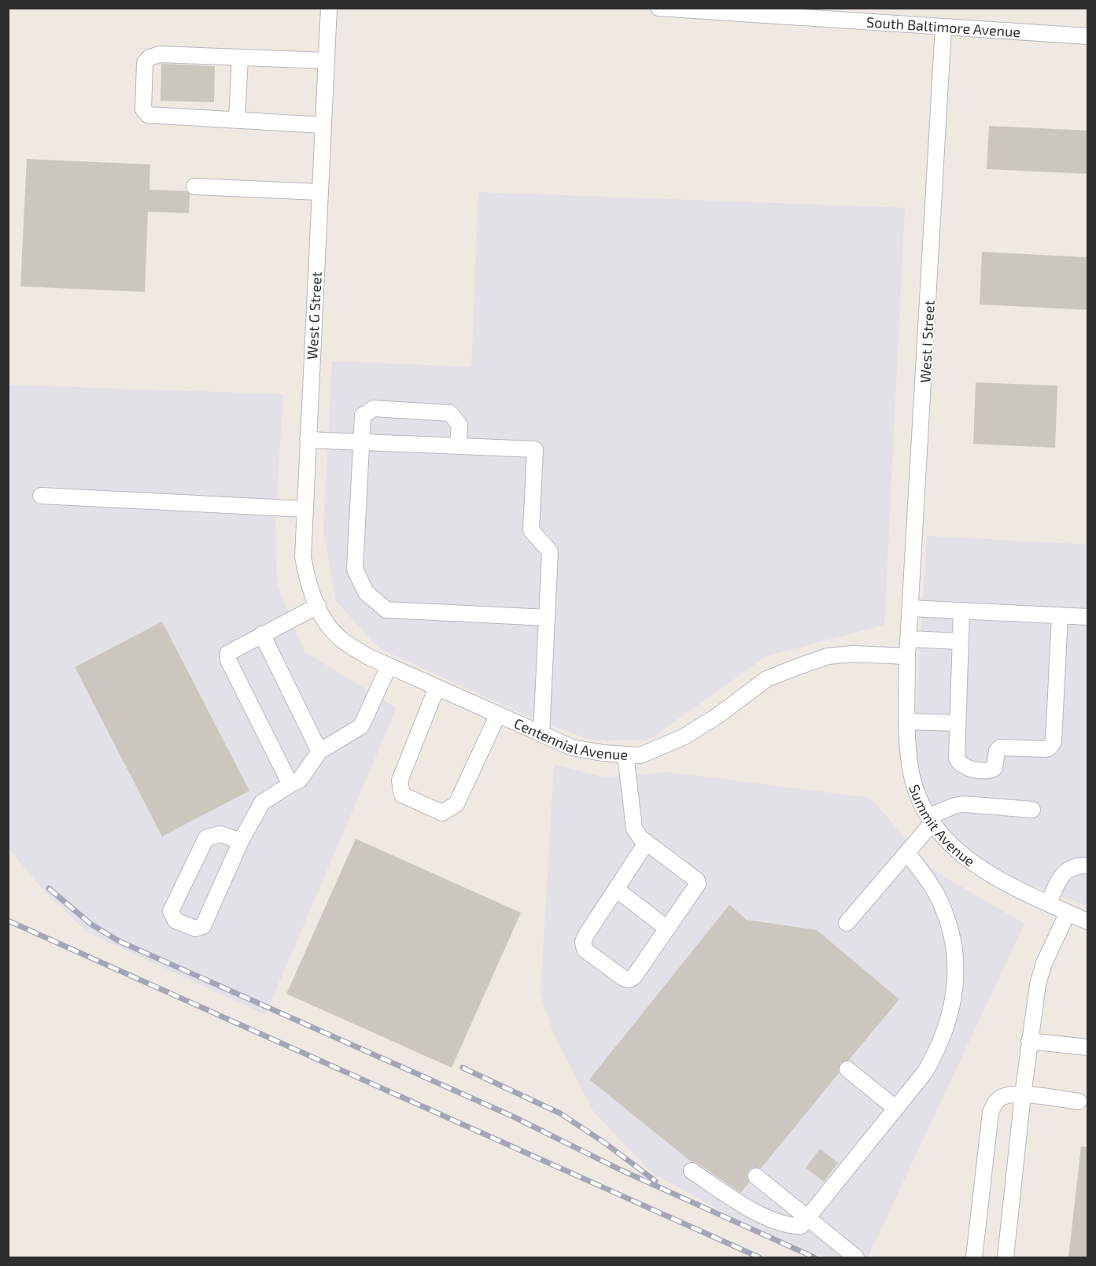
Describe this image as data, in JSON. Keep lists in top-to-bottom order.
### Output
{
  "streets": {
    "street": [
      "South Baltimore Avenue",
      "West G Street",
      "West I Street",
      "Centennial Avenue",
      "Summit Avenue"
    ]
  },
  "crossings": [
    ["South Baltimore Avenue", "West I Street"],
    ["West G Street", "Centennial Avenue"],
    ["West I Street", "Centennial Avenue"],
    ["West I Street", "Summit Avenue"],
    ["Centennial Avenue", "Summit Avenue"]
  ]
}
